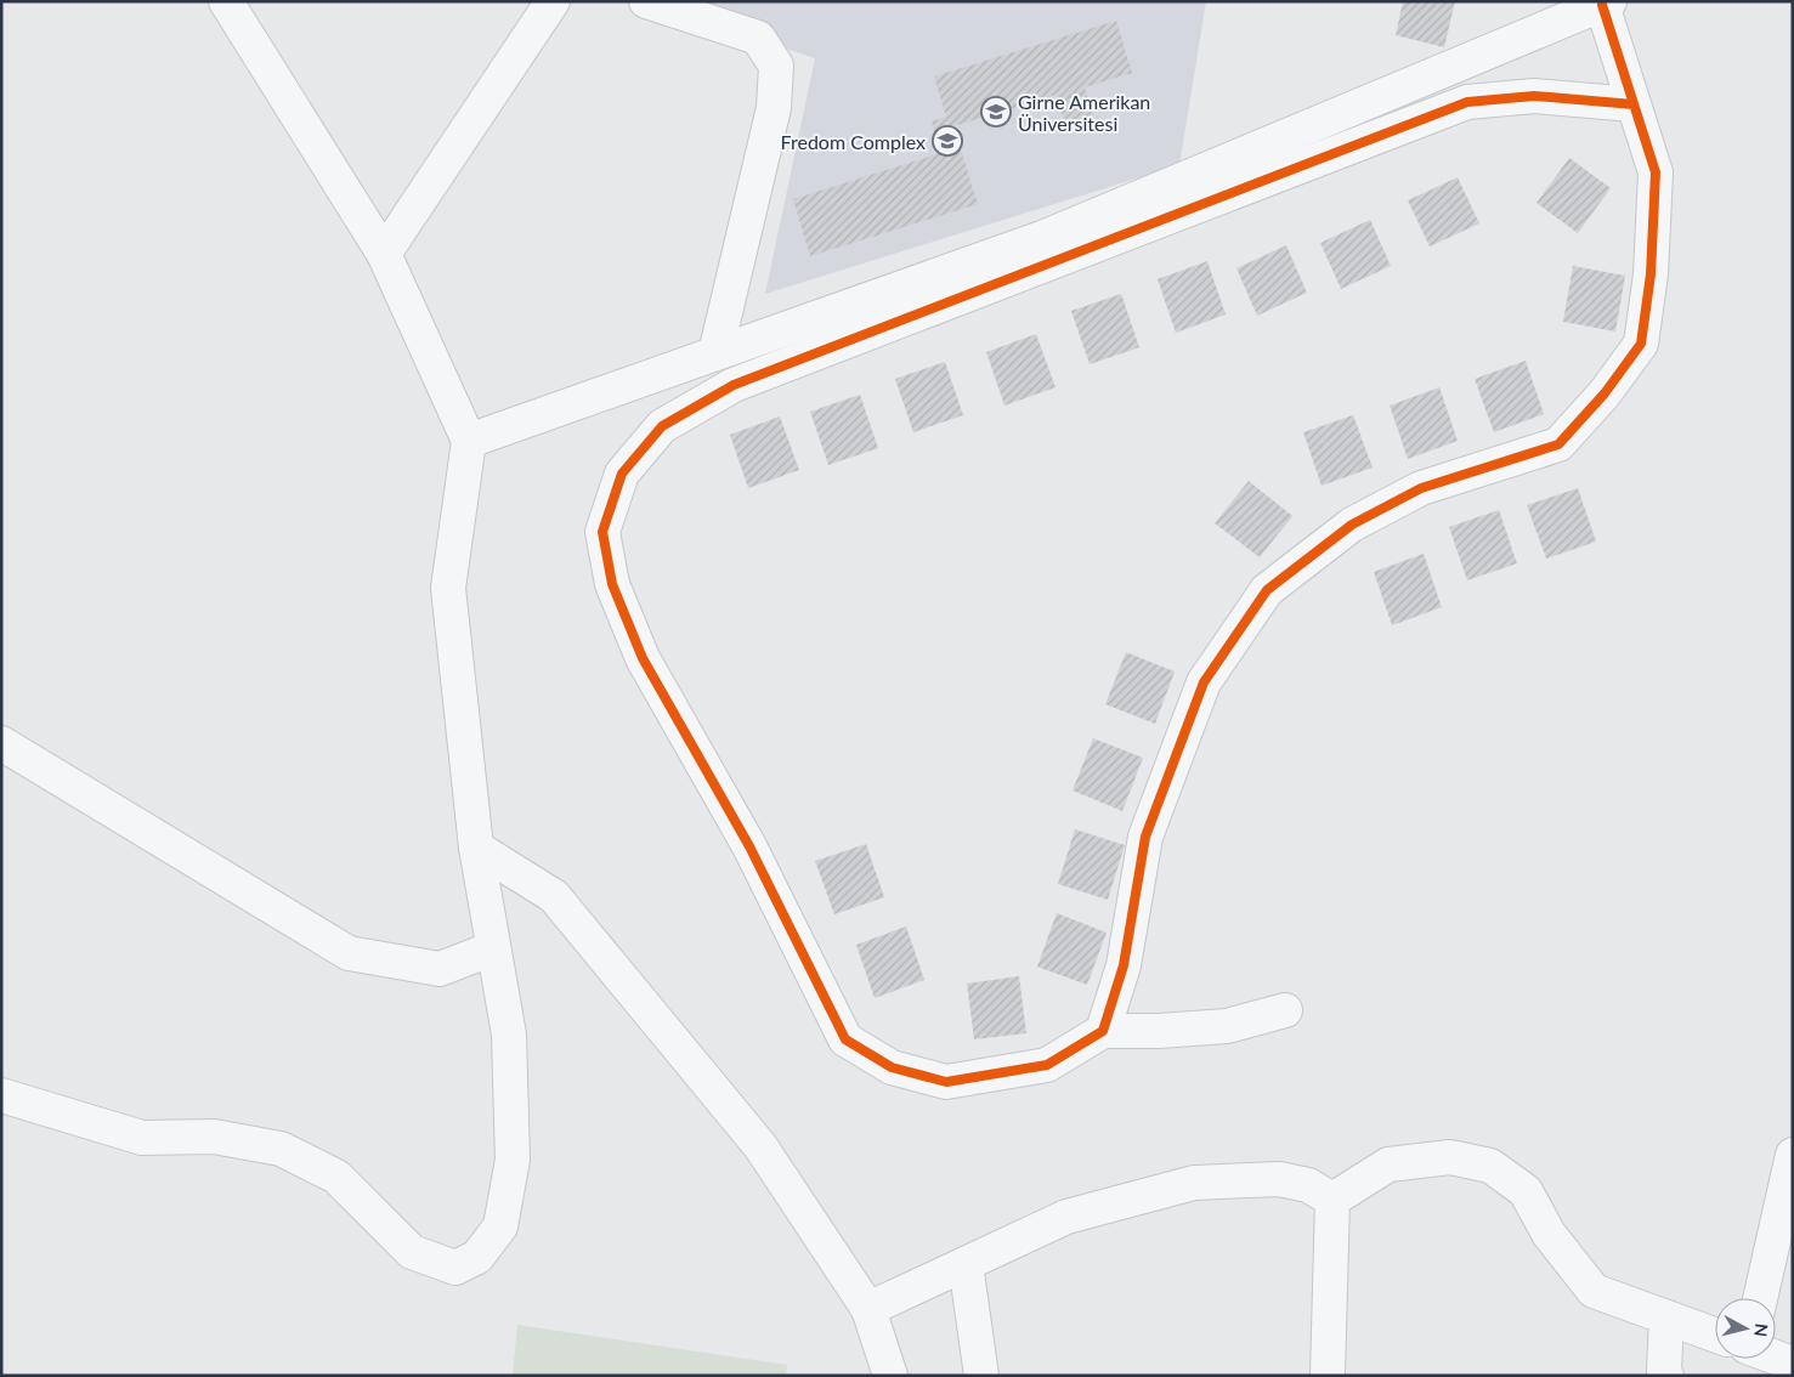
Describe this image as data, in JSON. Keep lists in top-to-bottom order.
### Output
{
  "places": {
    "school or university": ["Girne Amerikan Üniversitesi", "Fredom Complex"]
  },
  "north": "right"
}
